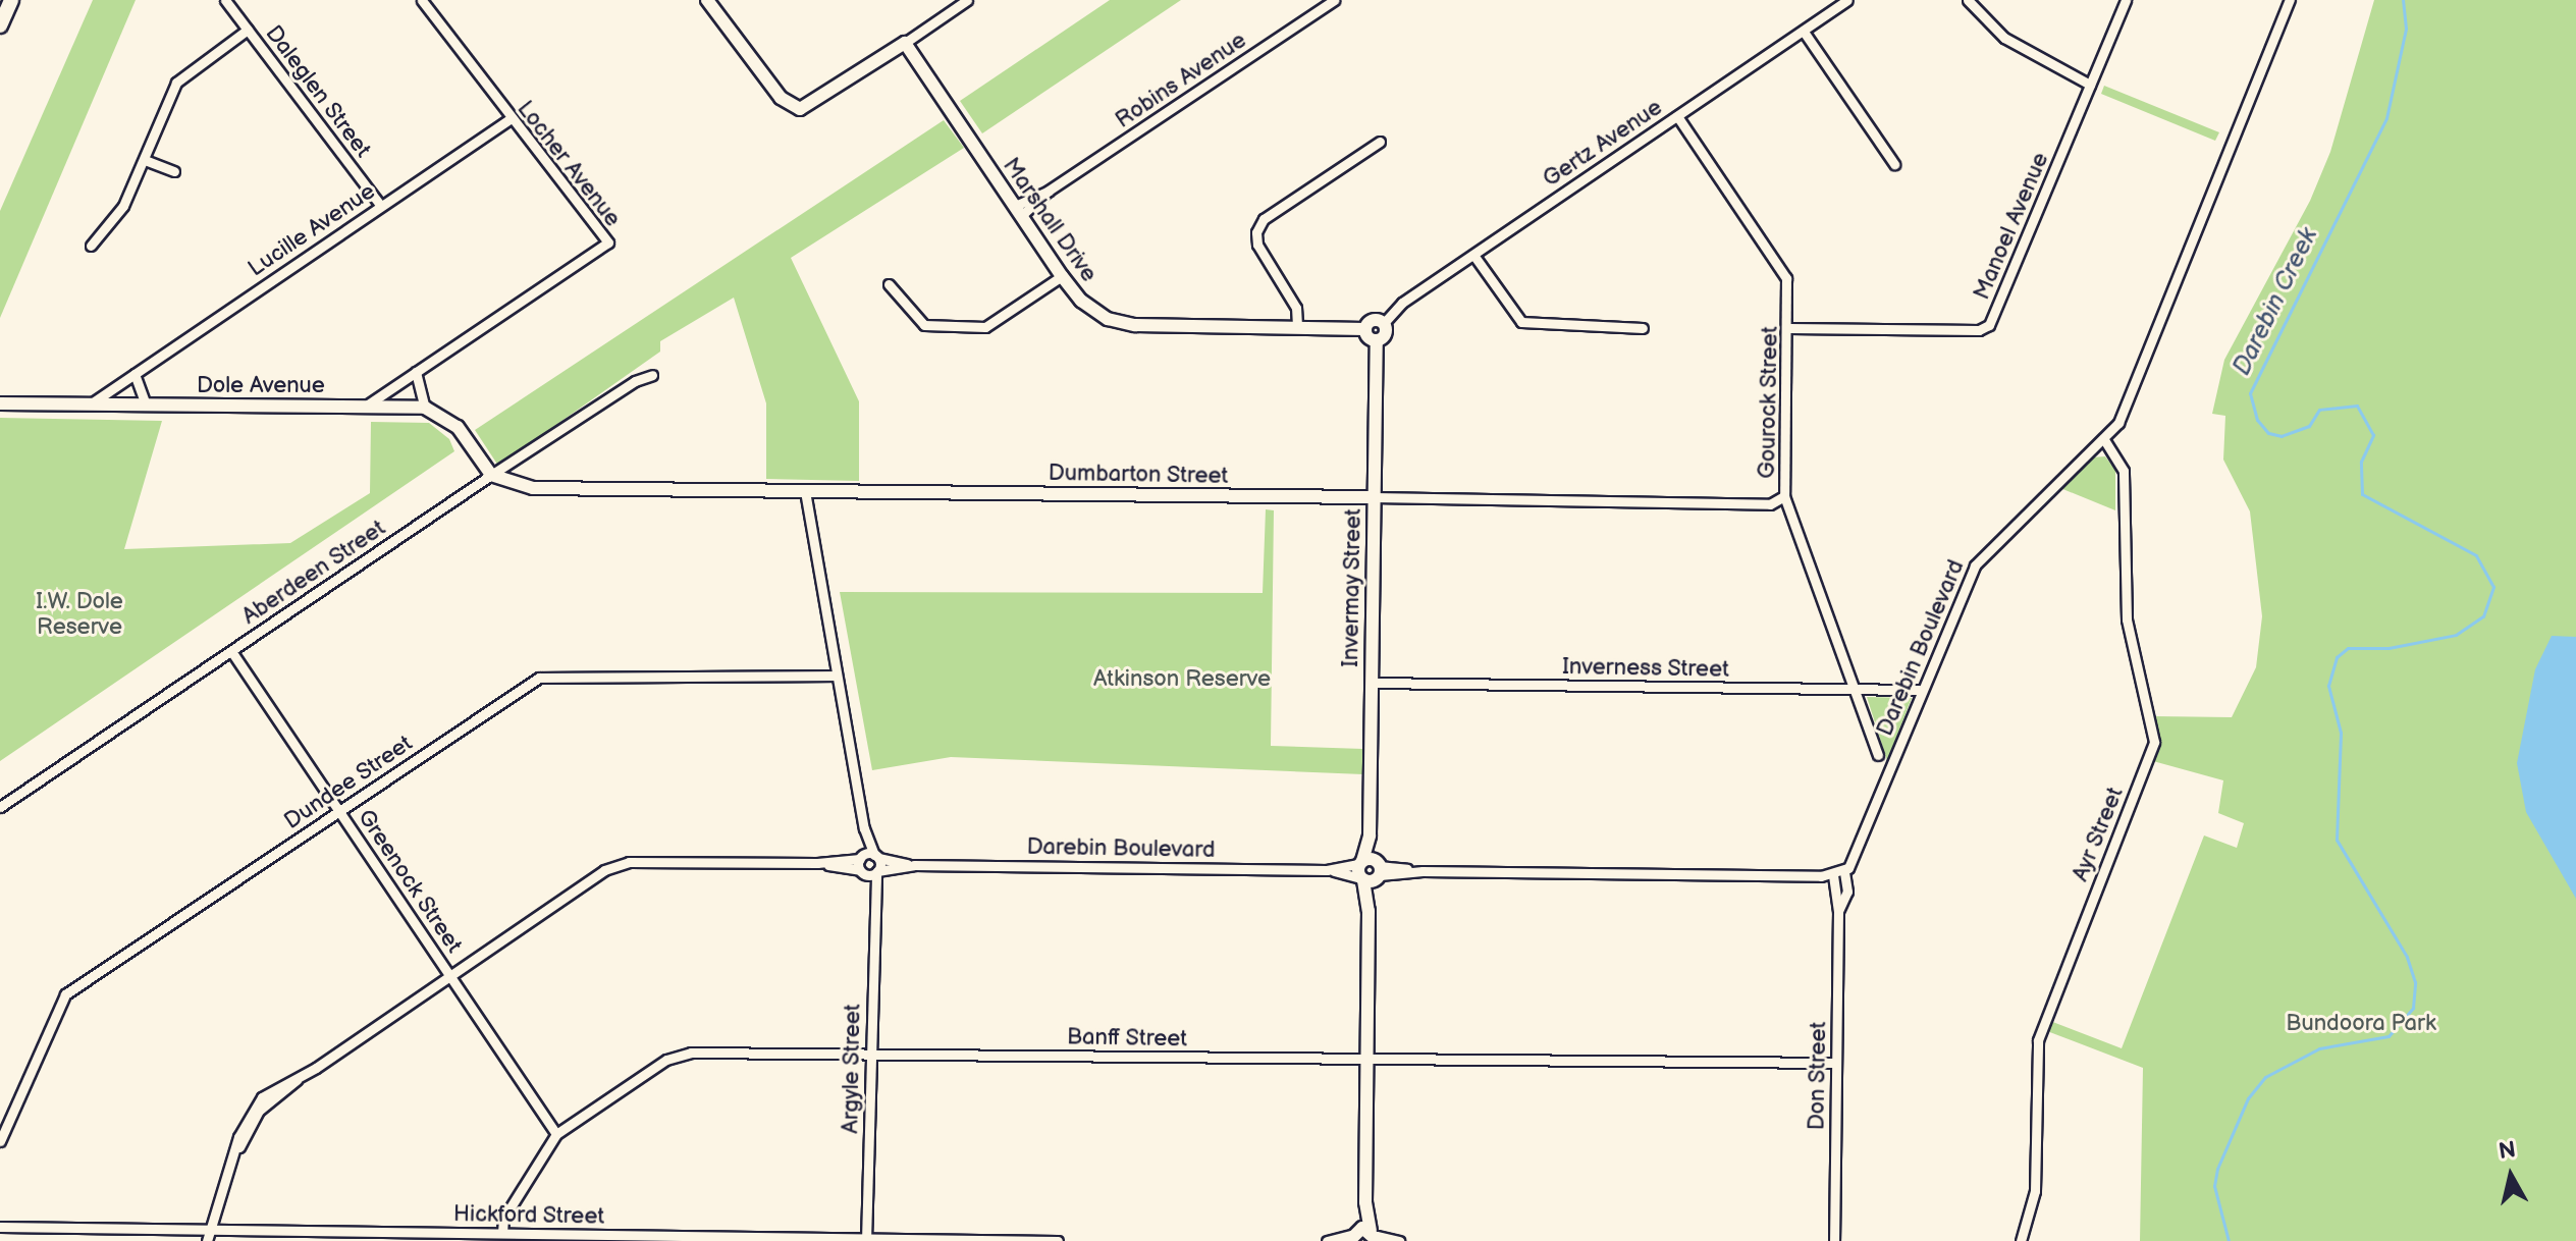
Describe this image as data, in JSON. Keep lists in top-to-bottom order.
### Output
{
  "streets": {
    "street": [
      "Robins Avenue",
      "Daleglen Street",
      "Gertz Avenue",
      "Locher Avenue",
      "Marshall Drive",
      "Manoel Avenue",
      "Lucille Avenue",
      "Dole Avenue",
      "Gourock Street",
      "Dumbarton Street",
      "Aberdeen Street",
      "Invermay Street",
      "Darebin Boulevard",
      "Inverness Street",
      "Dundee Street",
      "Ayr Street",
      "Greenock Street",
      "Banff Street",
      "Argyle Street",
      "Don Street",
      "Hickford Street"
    ]
  },
  "crossings": [
    ["Robins Avenue", "Marshall Drive"],
    ["Daleglen Street", "Lucille Avenue"],
    ["Gertz Avenue", "Gourock Street"],
    ["Locher Avenue", "Lucille Avenue"],
    ["Locher Avenue", "Dole Avenue"],
    ["Manoel Avenue", "Gourock Street"],
    ["Lucille Avenue", "Dole Avenue"],
    ["Gourock Street", "Dumbarton Street"],
    ["Gourock Street", "Inverness Street"],
    ["Dumbarton Street", "Aberdeen Street"],
    ["Dumbarton Street", "Invermay Street"],
    ["Aberdeen Street", "Greenock Street"],
    ["Invermay Street", "Darebin Boulevard"],
    ["Invermay Street", "Inverness Street"],
    ["Invermay Street", "Banff Street"],
    ["Darebin Boulevard", "Inverness Street"],
    ["Darebin Boulevard", "Ayr Street"],
    ["Darebin Boulevard", "Argyle Street"],
    ["Darebin Boulevard", "Don Street"],
    ["Dundee Street", "Greenock Street"],
    ["Greenock Street", "Banff Street"],
    ["Banff Street", "Argyle Street"],
    ["Banff Street", "Don Street"],
    ["Banff Street", "Hickford Street"],
    ["Argyle Street", "Hickford Street"]
  ],
  "water": ["Darebin Creek"],
  "parks": ["I.W. Dole Reserve", "Atkinson Reserve", "Bundoora Park"],
  "north": "top"
}
